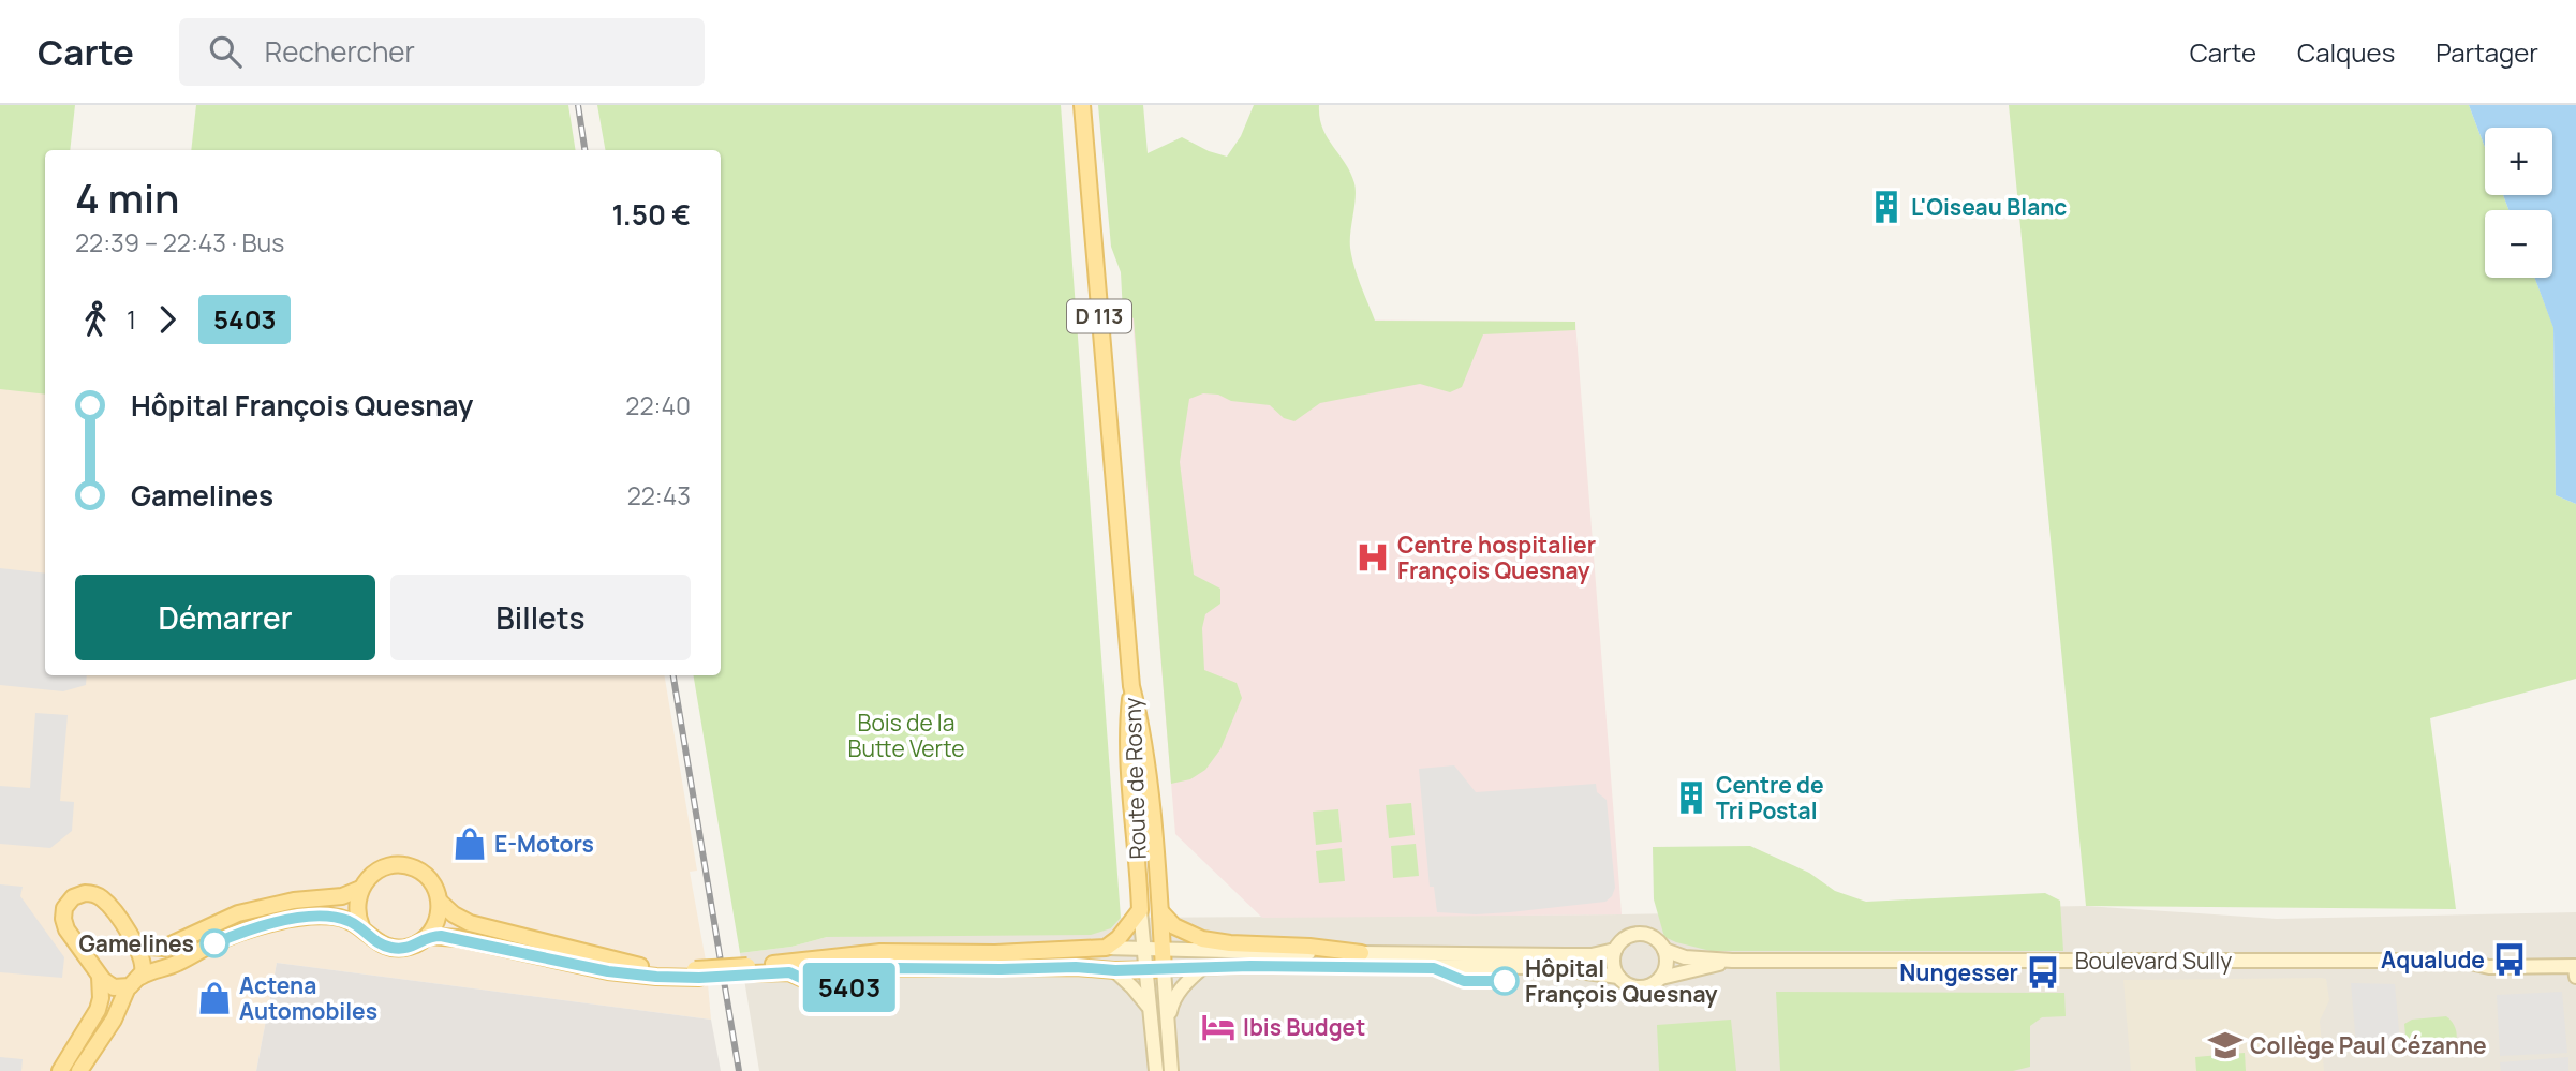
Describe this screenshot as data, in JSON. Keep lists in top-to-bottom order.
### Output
{
  "streets": {
    "main road": ["D 113", "Route de Rosny"],
    "street": ["Boulevard Sully"]
  },
  "crossings": [
    ["D 113", "Route de Rosny"]
  ],
  "parks": ["Bois de la Butte Verte"],
  "places": {
    "building": ["L'Oiseau Blanc", "Centre de Tri Postal"],
    "hospital": ["Centre hospitalier François Quesnay"],
    "shop": ["E-Motors", "Actena Automobiles"],
    "other": ["Gamelines", "Hôpital François Quesnay"],
    "bus stop": ["Aqualude", "Nungesser"],
    "hotel": ["Ibis Budget"],
    "school or university": ["Collège Paul Cézanne"]
  },
  "lines": ["bus line 5403"],
  "page": {
    "header": "Carte",
    "search": "Rechercher",
    "nav": ["Carte", "Calques", "Partager"],
    "on_map": "5403",
    "map_buttons": ["+", "−"],
    "heading": ["4 min", "22:39 – 22:43 · Bus", "1.50 €"],
    "legs": ["1", "5403"],
    "list": [
      {
        "name": "Hôpital François Quesnay",
        "value": "22:40"
      },
      {
        "name": "Gamelines",
        "value": "22:43"
      }
    ],
    "buttons": ["Démarrer", "Billets"]
  }
}
